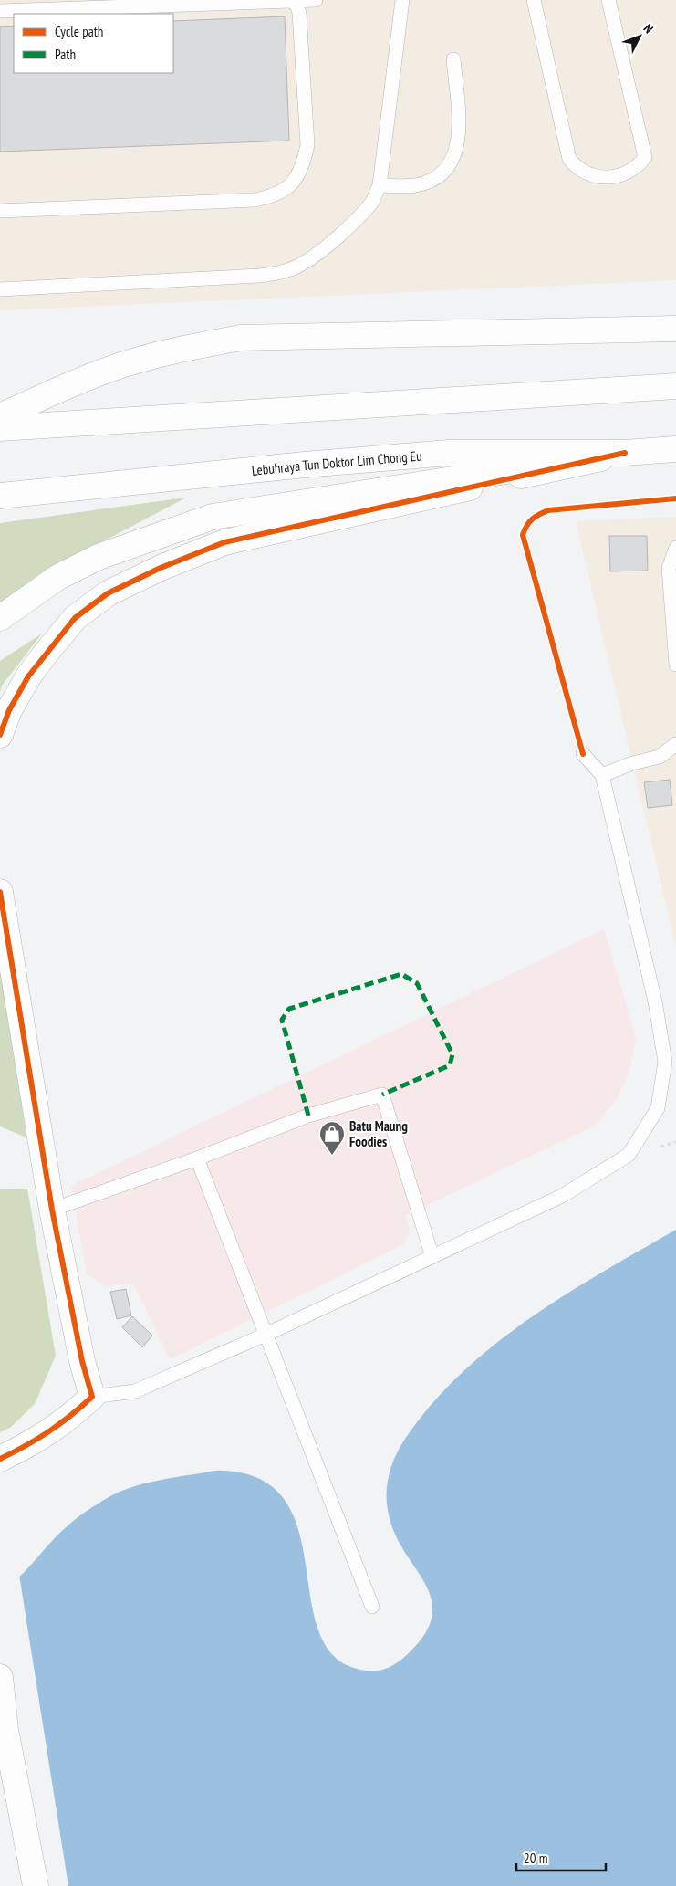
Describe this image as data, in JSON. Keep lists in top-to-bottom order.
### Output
{
  "streets": {
    "main road": ["Lebuhraya Tun Doktor Lim Chong Eu"]
  },
  "places": {
    "shop": ["Batu Maung Foodies"]
  },
  "legend": ["Cycle path", "Path"],
  "scale_bar": "20 m",
  "north": "top right"
}
